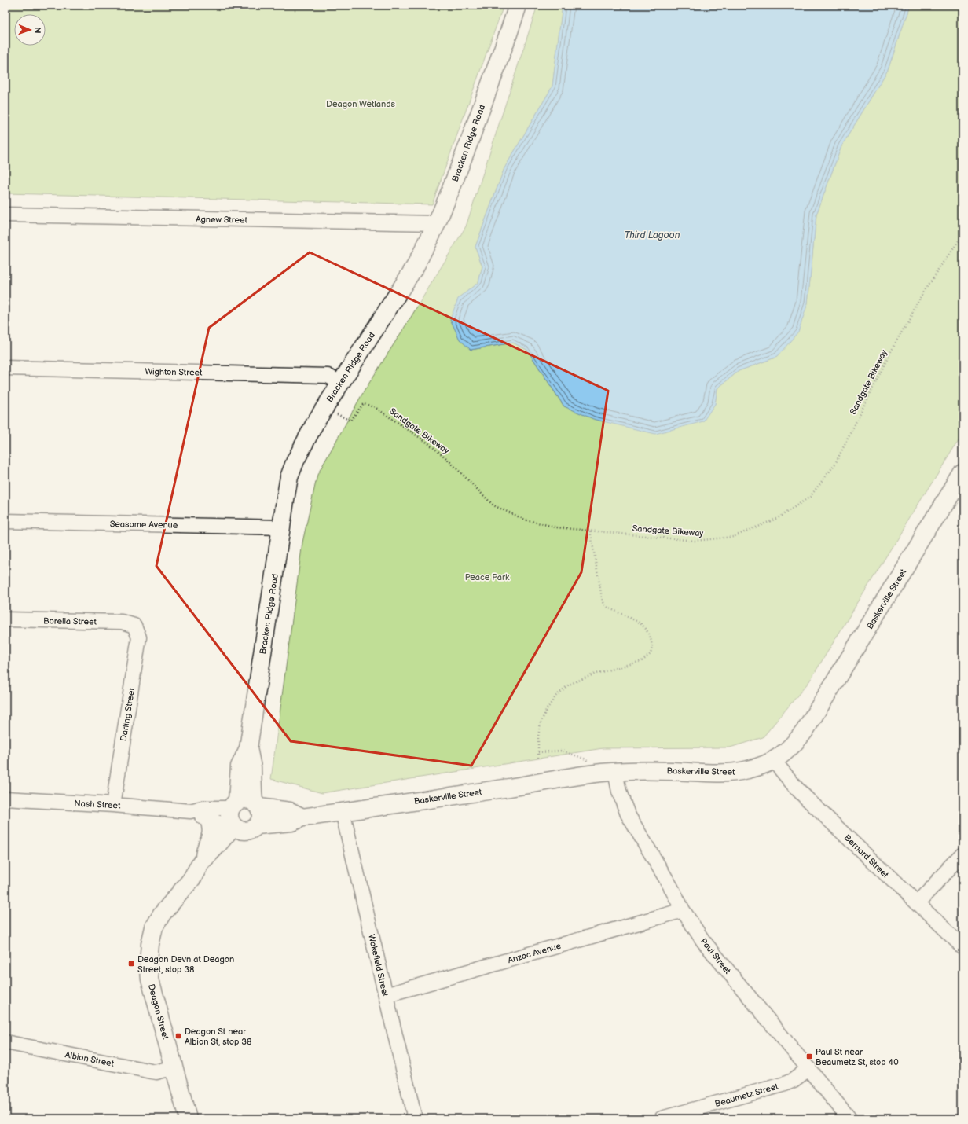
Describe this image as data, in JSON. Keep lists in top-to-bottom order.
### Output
{
  "streets": {
    "main road": ["Bracken Ridge Road", "Baskerville Street", "Deagon Street"],
    "street": [
      "Agnew Street",
      "Wighton Street",
      "Seasome Avenue",
      "Borella Street",
      "Darling Street",
      "Nash Street",
      "Bernard Street",
      "Anzac Avenue",
      "Paul Street",
      "Wakefield Street",
      "Albion Street",
      "Beaumetz Street"
    ],
    "path": ["Sandgate Bikeway"]
  },
  "crossings": [
    ["Bracken Ridge Road", "Agnew Street"],
    ["Bracken Ridge Road", "Wighton Street"],
    ["Bracken Ridge Road", "Seasome Avenue"],
    ["Bracken Ridge Road", "Baskerville Street"],
    ["Bracken Ridge Road", "Nash Street"],
    ["Bracken Ridge Road", "Deagon Street"],
    ["Baskerville Street", "Nash Street"],
    ["Baskerville Street", "Bernard Street"],
    ["Baskerville Street", "Paul Street"],
    ["Baskerville Street", "Wakefield Street"],
    ["Baskerville Street", "Deagon Street"],
    ["Borella Street", "Darling Street"],
    ["Darling Street", "Nash Street"],
    ["Nash Street", "Deagon Street"],
    ["Anzac Avenue", "Paul Street"],
    ["Anzac Avenue", "Wakefield Street"],
    ["Paul Street", "Beaumetz Street"],
    ["Deagon Street", "Albion Street"]
  ],
  "water": ["Third Lagoon"],
  "parks": ["Deagon Wetlands", "Peace Park"],
  "places": {
    "transit": ["Deagon Devn at Deagon Street, stop 38", "Deagon St near Albion St, stop 38", "Paul St near Beaumetz St, stop 40"]
  },
  "north": "right"
}
